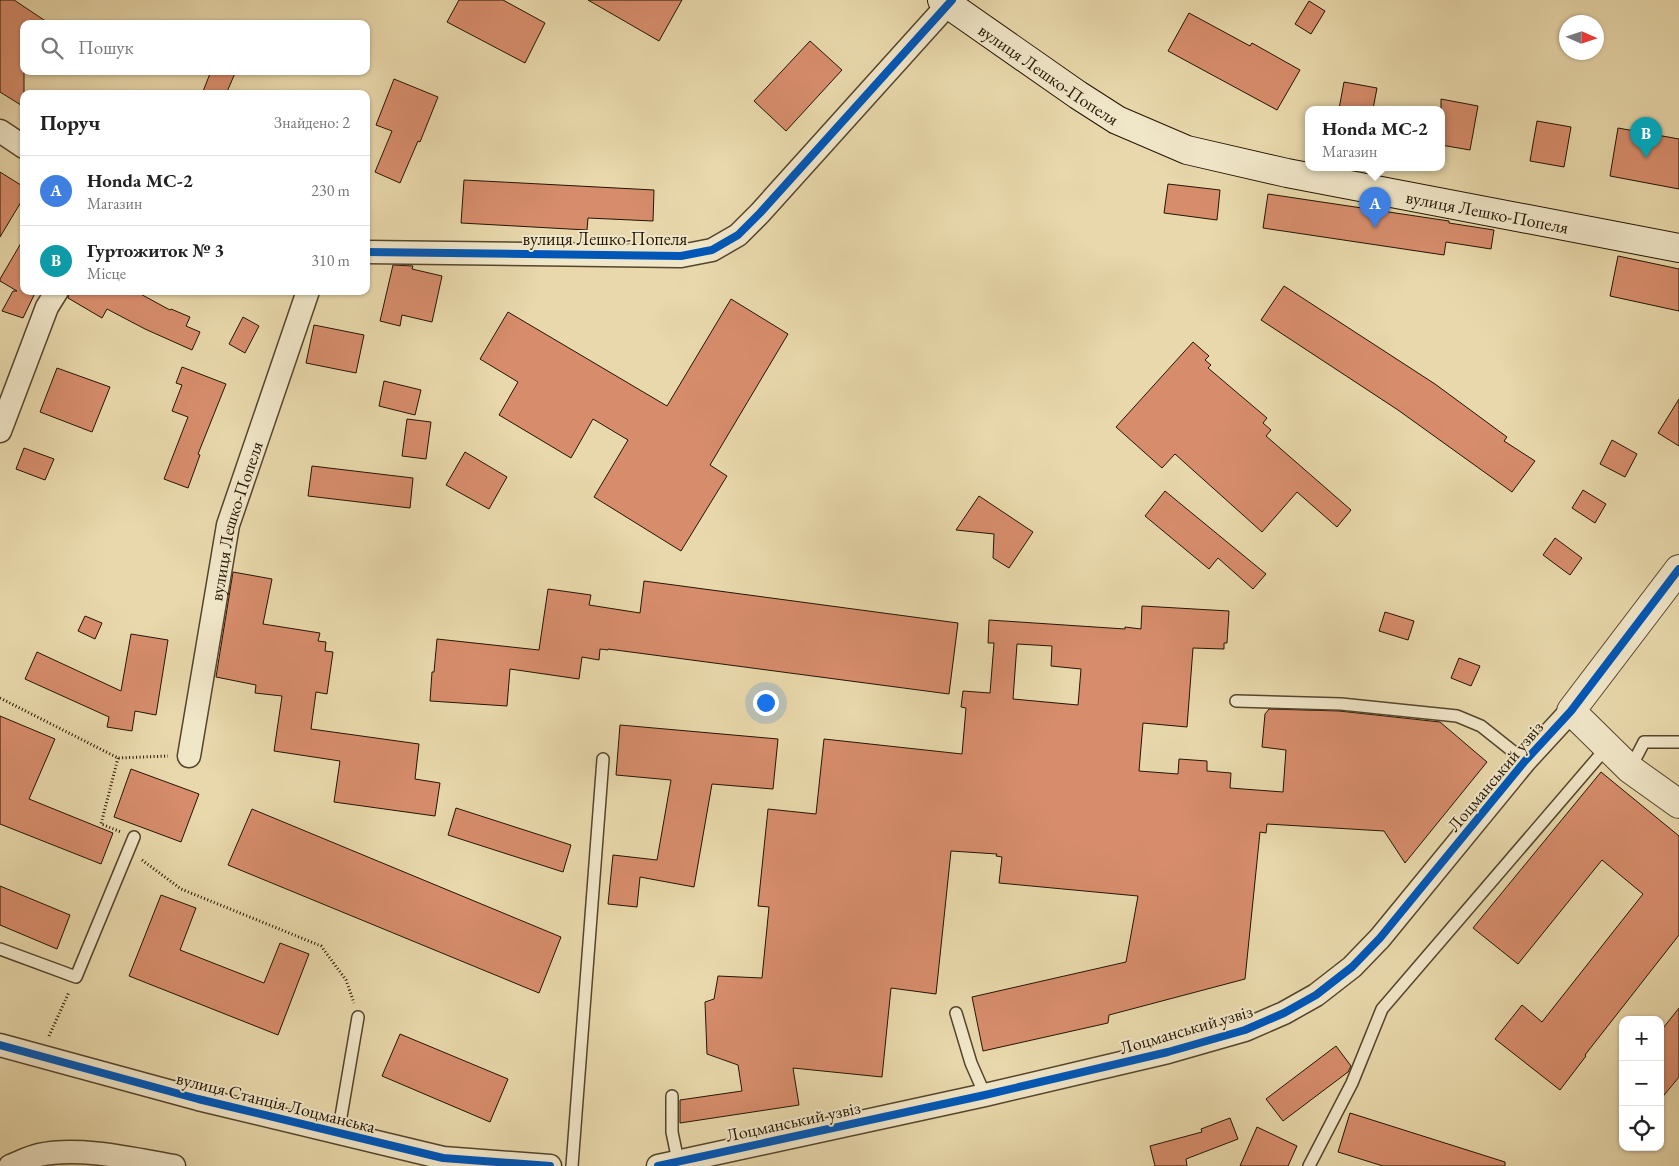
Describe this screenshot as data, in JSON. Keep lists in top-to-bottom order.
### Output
{
  "streets": {
    "main road": ["вулиця Лешко-Попеля", "Лоцманський узвіз"],
    "street": ["вулиця Станція Лоцманська"]
  },
  "north": "right",
  "page": {
    "search": "Пошук",
    "heading": ["Поруч", "Знайдено: 2"],
    "popup": ["Honda МС-2", "Магазин"],
    "pins": ["B", "A"],
    "list": [
      {
        "mark": "A",
        "name": "Honda МС-2",
        "note": "Магазин",
        "value": "230 m"
      },
      {
        "mark": "B",
        "name": "Гуртожиток № 3",
        "note": "Місце",
        "value": "310 m"
      }
    ],
    "map_buttons": ["+", "−"]
  }
}
